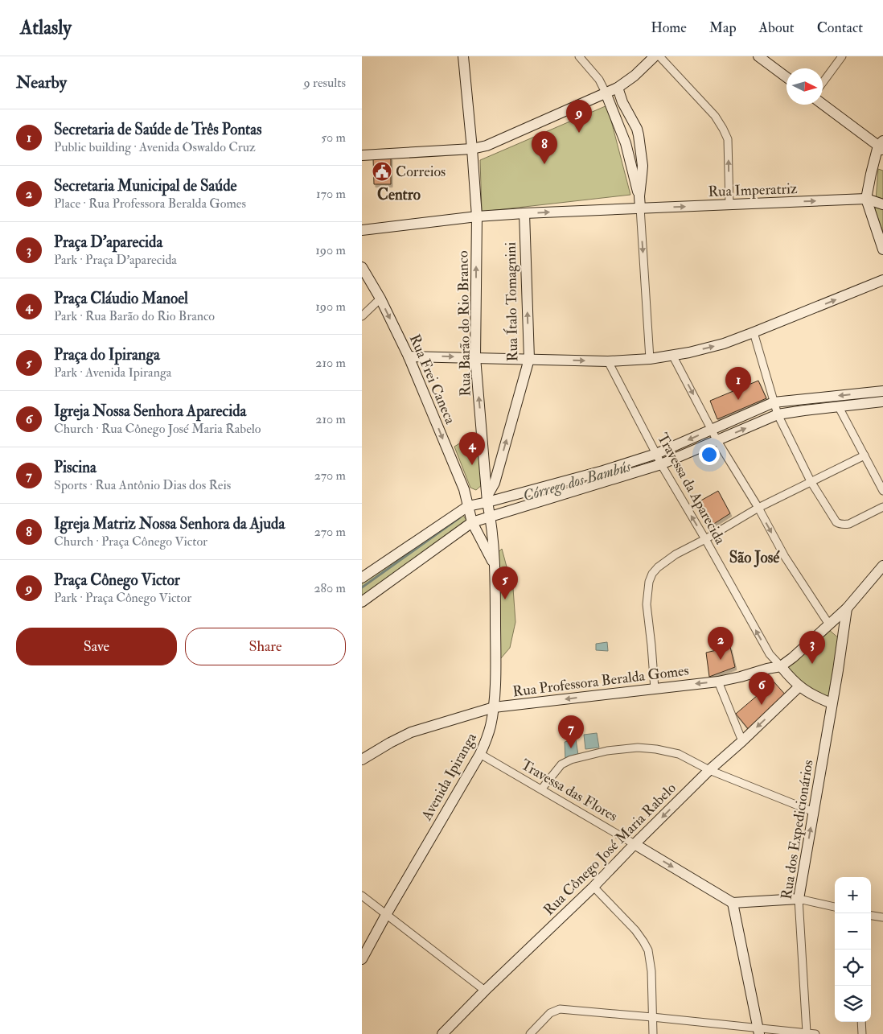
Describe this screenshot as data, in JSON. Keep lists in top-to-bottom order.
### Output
{
  "streets": {
    "street": [
      "Rua Imperatriz",
      "Rua Ítalo Tomagnini",
      "Rua Barão do Rio Branco",
      "Rua Frei Caneca",
      "Travessa da Aparecida",
      "Rua Professora Beralda Gomes",
      "Avenida Ipiranga",
      "Travessa das Flores",
      "Rua dos Expedicionários",
      "Rua Cônego José Maria Rabelo"
    ]
  },
  "crossings": [
    ["Rua Imperatriz", "Rua Ítalo Tomagnini"],
    ["Rua Imperatriz", "Rua Barão do Rio Branco"],
    ["Rua Ítalo Tomagnini", "Rua Barão do Rio Branco"],
    ["Rua Ítalo Tomagnini", "Avenida Ipiranga"],
    ["Rua Frei Caneca", "Avenida Ipiranga"],
    ["Travessa da Aparecida", "Rua Professora Beralda Gomes"],
    ["Rua Professora Beralda Gomes", "Avenida Ipiranga"],
    ["Avenida Ipiranga", "Travessa das Flores"],
    ["Travessa das Flores", "Rua Cônego José Maria Rabelo"]
  ],
  "one_way": [
    "Rua Imperatriz",
    "Rua Ítalo Tomagnini",
    "Rua Barão do Rio Branco",
    "Rua Frei Caneca",
    "Travessa das Flores",
    "Rua Cônego José Maria Rabelo"
  ],
  "districts": ["Centro", "São José"],
  "water": ["Córrego dos Bambús"],
  "places": {
    "public building": ["Correios"]
  },
  "north": "right",
  "page": {
    "header": "Atlasly",
    "nav": [
      "Home",
      "Map",
      "About",
      "Contact"
    ],
    "heading": ["Nearby", "9 results"],
    "pins": [
      "9",
      "8",
      "1",
      "4",
      "5",
      "2",
      "3",
      "6",
      "7"
    ],
    "list": [
      {
        "mark": "1",
        "name": "Secretaria de Saúde de Três Pontas",
        "note": "Public building · Avenida Oswaldo Cruz",
        "value": "50 m"
      },
      {
        "mark": "2",
        "name": "Secretaria Municipal de Saúde",
        "note": "Place · Rua Professora Beralda Gomes",
        "value": "170 m"
      },
      {
        "mark": "3",
        "name": "Praça D'aparecida",
        "note": "Park · Praça D'aparecida",
        "value": "190 m"
      },
      {
        "mark": "4",
        "name": "Praça Cláudio Manoel",
        "note": "Park · Rua Barão do Rio Branco",
        "value": "190 m"
      },
      {
        "mark": "5",
        "name": "Praça do Ipiranga",
        "note": "Park · Avenida Ipiranga",
        "value": "210 m"
      },
      {
        "mark": "6",
        "name": "Igreja Nossa Senhora Aparecida",
        "note": "Church · Rua Cônego José Maria Rabelo",
        "value": "210 m"
      },
      {
        "mark": "7",
        "name": "Piscina",
        "note": "Sports · Rua Antônio Dias dos Reis",
        "value": "270 m"
      },
      {
        "mark": "8",
        "name": "Igreja Matriz Nossa Senhora da Ajuda",
        "note": "Church · Praça Cônego Victor",
        "value": "270 m"
      },
      {
        "mark": "9",
        "name": "Praça Cônego Victor",
        "note": "Park · Praça Cônego Victor",
        "value": "280 m"
      }
    ],
    "buttons": ["Save", "Share"],
    "map_buttons": ["+", "−"]
  }
}
